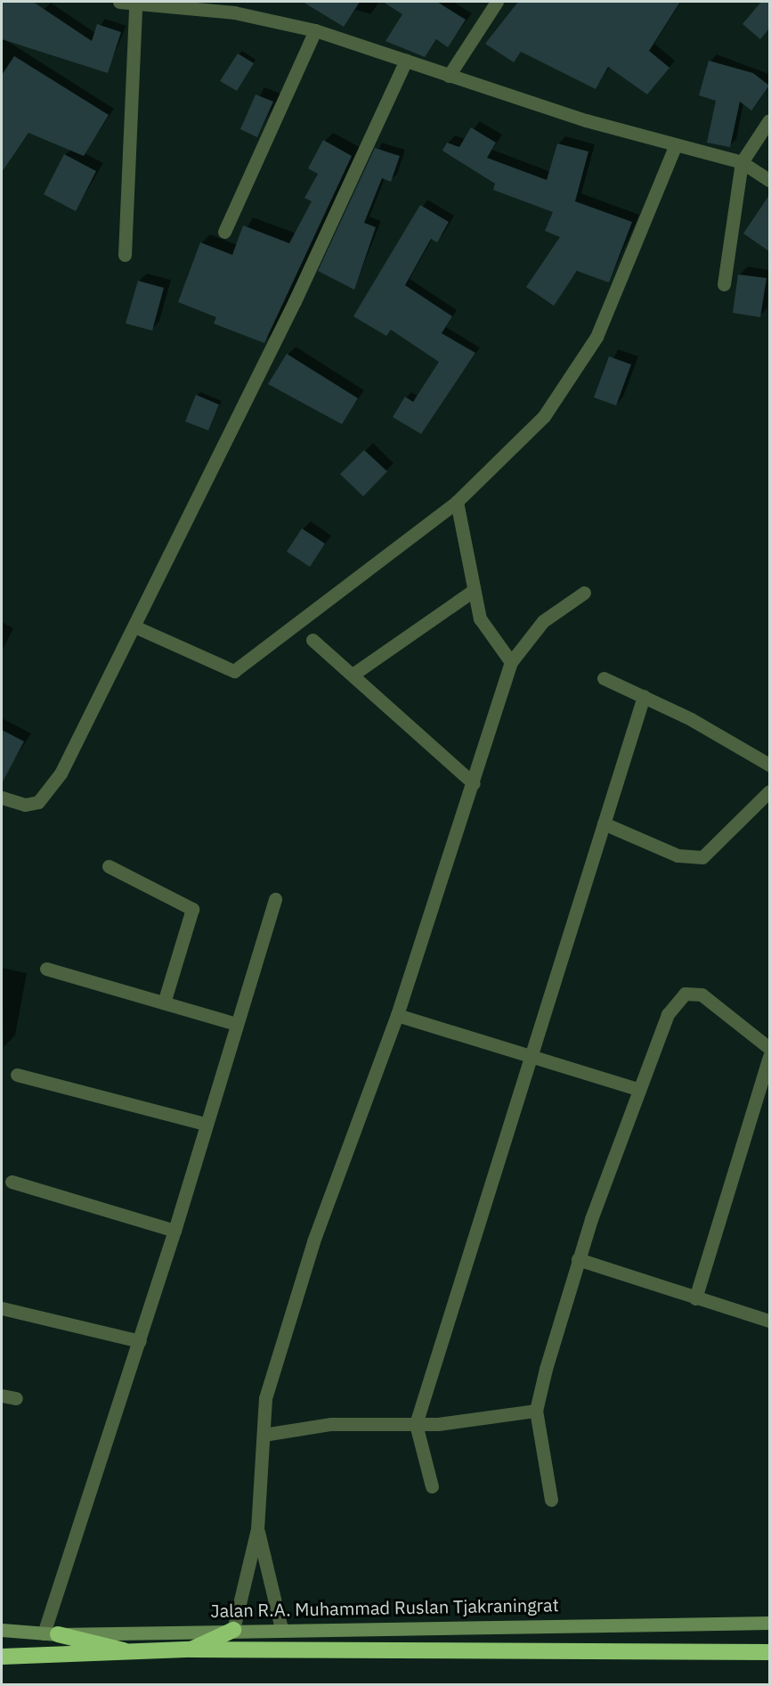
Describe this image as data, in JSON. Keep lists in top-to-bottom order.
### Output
{
  "streets": {
    "street": ["Jalan R.A. Muhammad Ruslan Tjakraningrat"]
  }
}
